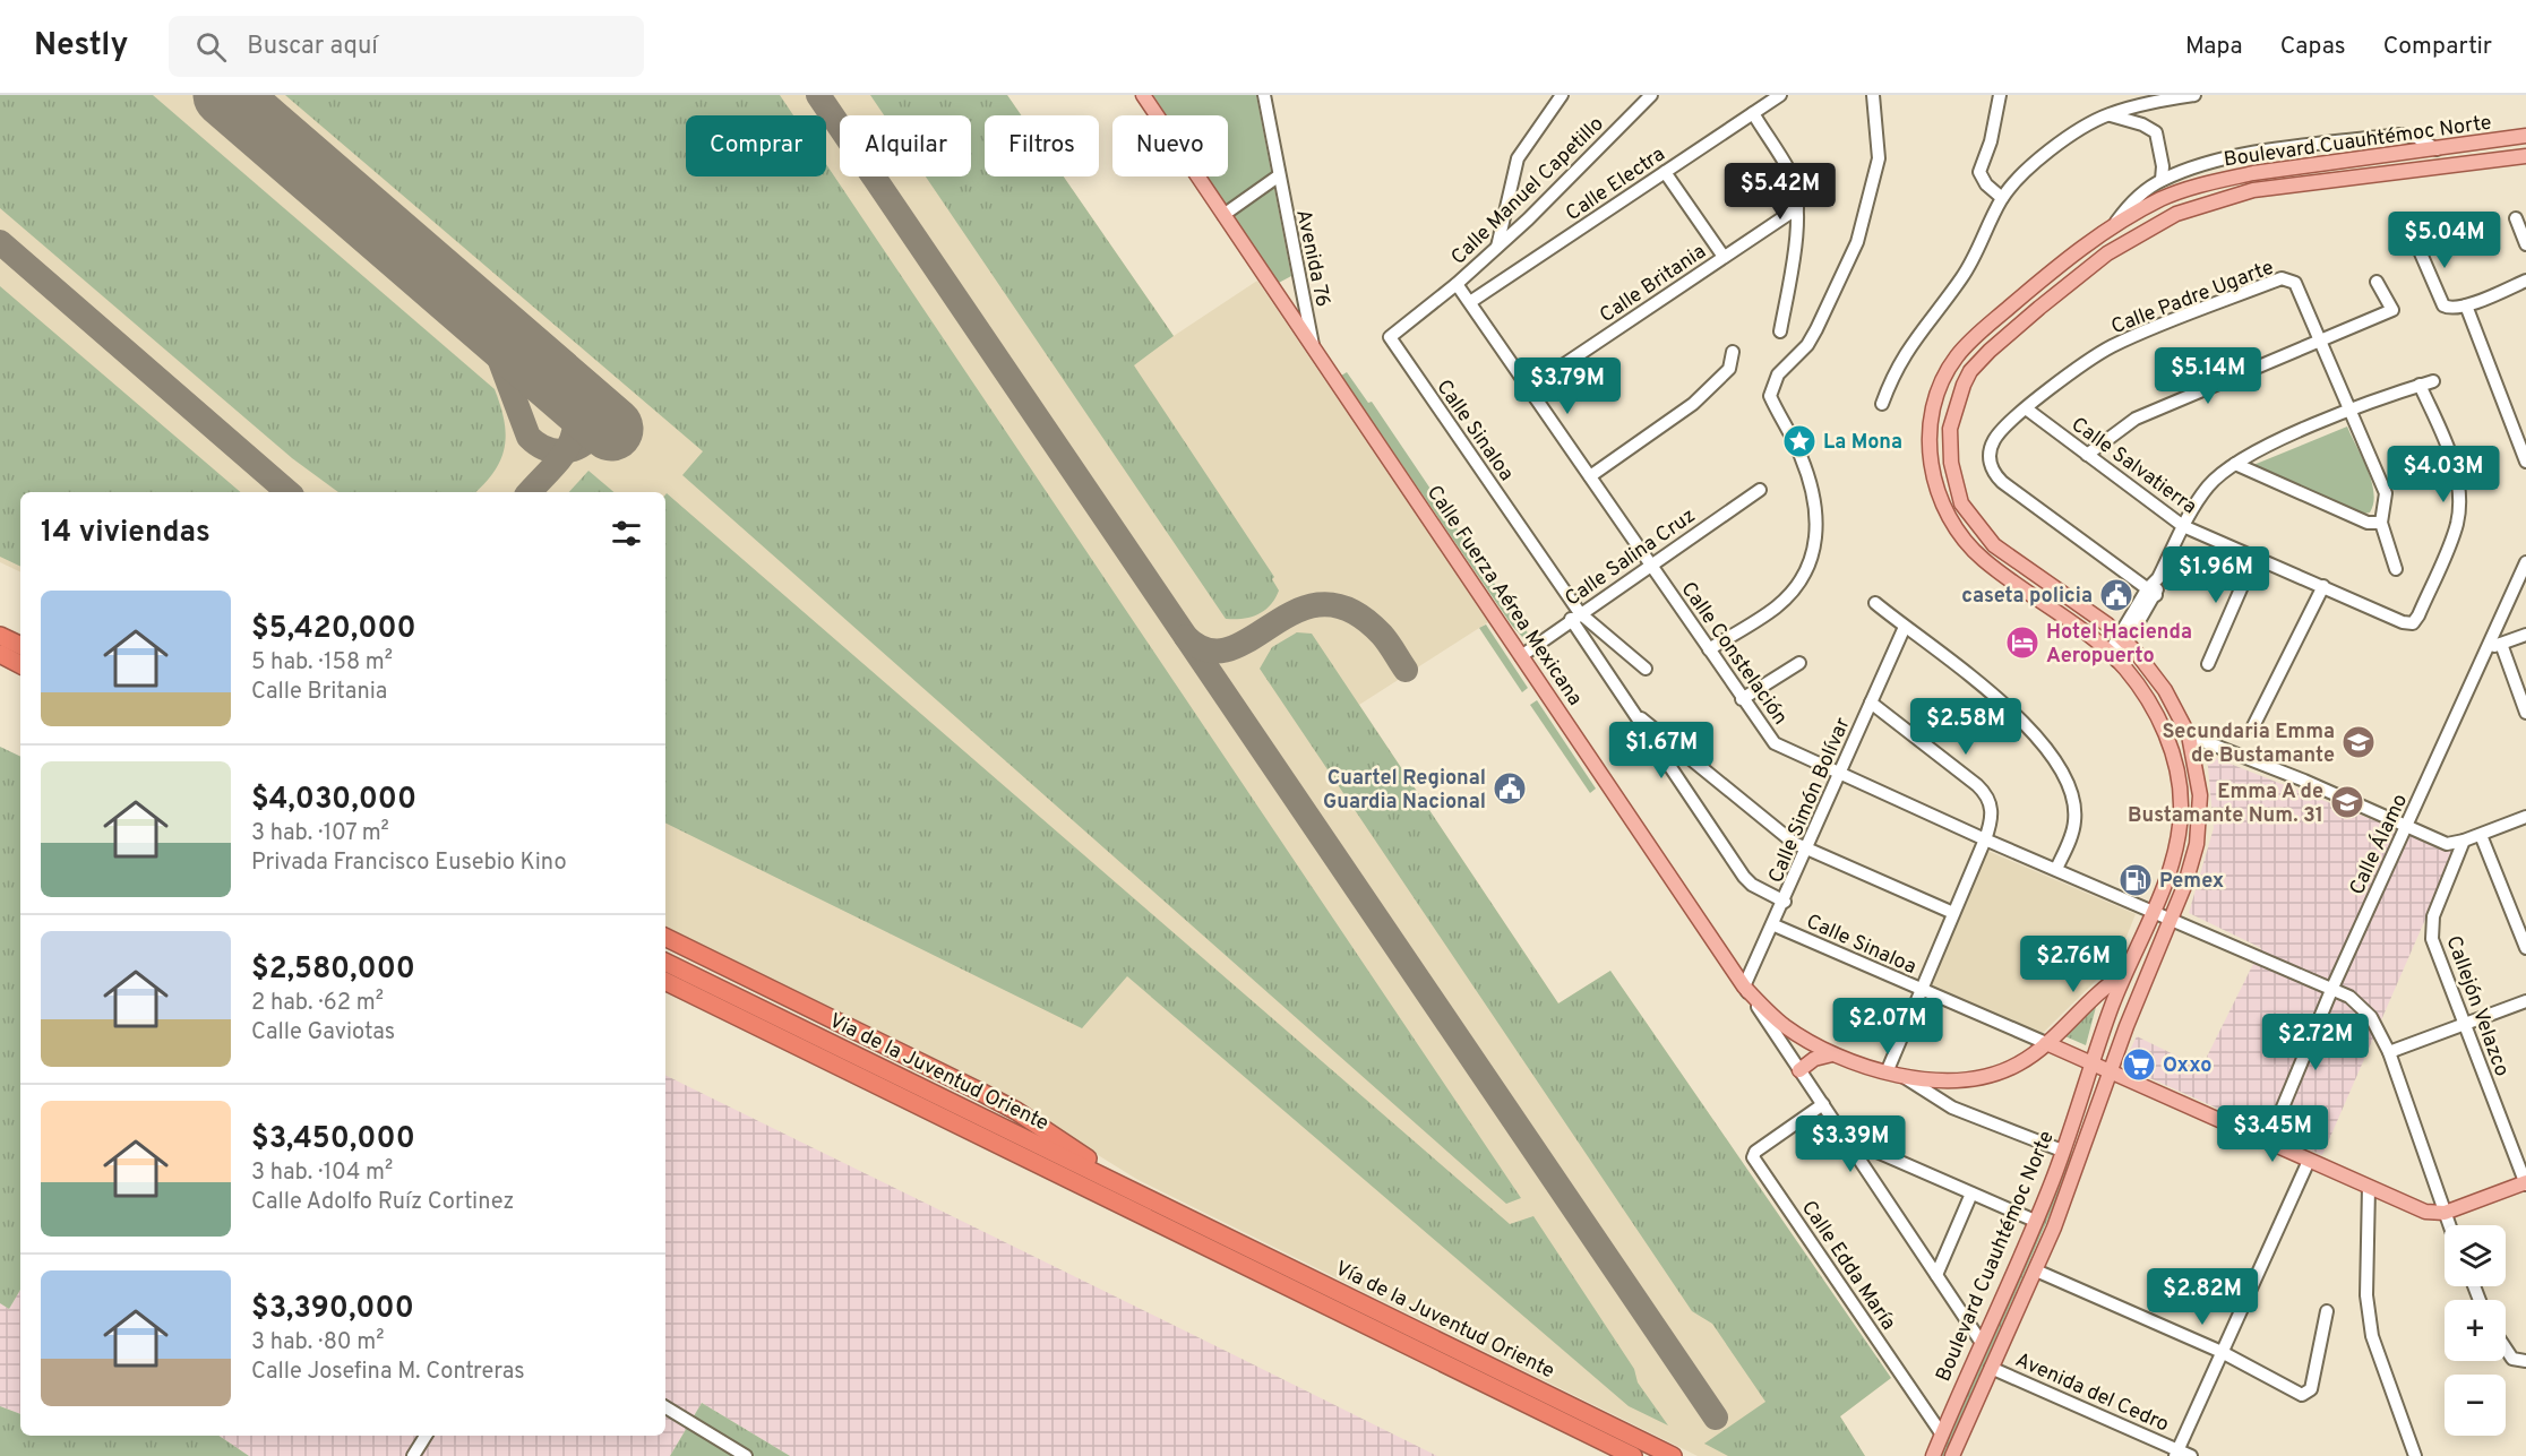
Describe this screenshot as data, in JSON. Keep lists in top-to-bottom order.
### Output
{
  "streets": {
    "highway": ["Via de la Juventud Oriente", "Vía de la Juventud Oriente"],
    "main road": ["Boulevard Cuauhtémoc Norte", "Calle Fuerza Aérea Mexicana"],
    "street": [
      "Calle Electra",
      "Calle Manuel Capetillo",
      "Avenida 76",
      "Calle Britania",
      "Calle Padre Ugarte",
      "Calle Sinaloa",
      "Calle Salvatierra",
      "Calle Salina Cruz",
      "Calle Constelación",
      "Calle Simón Bolívar",
      "Calle Álamo",
      "Callejón Velazco",
      "Calle Edda María",
      "Avenida del Cedro"
    ]
  },
  "crossings": [
    ["Boulevard Cuauhtémoc Norte", "Calle Fuerza Aérea Mexicana"],
    ["Boulevard Cuauhtémoc Norte", "Calle Constelación"],
    ["Boulevard Cuauhtémoc Norte", "Calle Edda María"],
    ["Boulevard Cuauhtémoc Norte", "Avenida del Cedro"],
    ["Calle Electra", "Calle Constelación"],
    ["Calle Manuel Capetillo", "Calle Sinaloa"],
    ["Calle Manuel Capetillo", "Calle Constelación"],
    ["Avenida 76", "Calle Fuerza Aérea Mexicana"],
    ["Calle Britania", "Calle Constelación"],
    ["Calle Padre Ugarte", "Calle Salvatierra"],
    ["Calle Sinaloa", "Calle Salina Cruz"],
    ["Calle Sinaloa", "Calle Fuerza Aérea Mexicana"],
    ["Calle Sinaloa", "Calle Constelación"],
    ["Calle Sinaloa", "Calle Simón Bolívar"],
    ["Calle Salina Cruz", "Calle Fuerza Aérea Mexicana"],
    ["Calle Salina Cruz", "Calle Constelación"],
    ["Calle Fuerza Aérea Mexicana", "Calle Simón Bolívar"],
    ["Calle Constelación", "Calle Simón Bolívar"],
    ["Calle Constelación", "Calle Álamo"],
    ["Via de la Juventud Oriente", "Vía de la Juventud Oriente"]
  ],
  "places": {
    "place": ["La Mona"],
    "public building": ["caseta policia", "Cuartel Regional Guardia Nacional"],
    "hotel": ["Hotel Hacienda Aeropuerto"],
    "school or university": ["Secundaria Emma de Bustamante", "Emma A de Bustamante Num. 31"],
    "fuel station": ["Pemex"],
    "supermarket": ["Oxxo"]
  },
  "page": {
    "header": "Nestly",
    "search": "Buscar aquí",
    "nav": ["Mapa", "Capas", "Compartir"],
    "chip": [
      "Comprar",
      "Alquilar",
      "Filtros",
      "Nuevo"
    ],
    "price": [
      "$5.42M",
      "$5.04M",
      "$5.14M",
      "$3.79M",
      "$4.03M",
      "$1.96M",
      "$2.58M",
      "$1.67M",
      "$2.76M",
      "$2.07M",
      "$2.72M",
      "$3.45M",
      "$3.39M",
      "$2.82M"
    ],
    "heading": "14 viviendas",
    "list": [
      {
        "name": "$5,420,000",
        "note": "5 hab. · 158 m² · Calle Britania"
      },
      {
        "name": "$4,030,000",
        "note": "3 hab. · 107 m² · Privada Francisco Eusebio Kino"
      },
      {
        "name": "$2,580,000",
        "note": "2 hab. · 62 m² · Calle Gaviotas"
      },
      {
        "name": "$3,450,000",
        "note": "3 hab. · 104 m² · Calle Adolfo Ruíz Cortinez"
      },
      {
        "name": "$3,390,000",
        "note": "3 hab. · 80 m² · Calle Josefina M. Contreras"
      }
    ],
    "map_buttons": ["+", "−"]
  }
}
